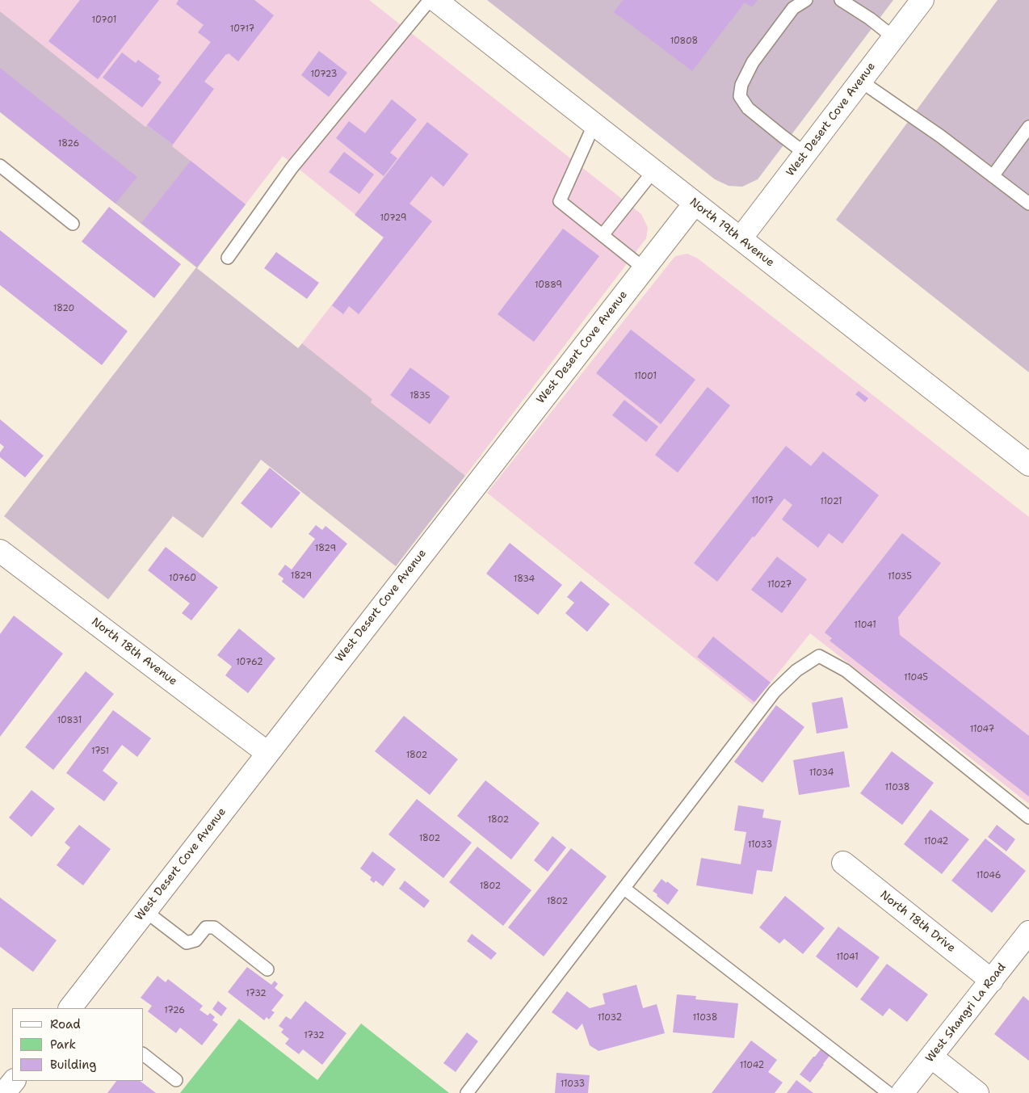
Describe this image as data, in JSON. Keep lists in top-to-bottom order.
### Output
{
  "streets": {
    "street": [
      "West Desert Cove Avenue",
      "North 19th Avenue",
      "North 18th Avenue",
      "North 18th Drive",
      "West Shangri La Road"
    ]
  },
  "crossings": [
    ["West Desert Cove Avenue", "North 19th Avenue"],
    ["West Desert Cove Avenue", "North 18th Avenue"],
    ["North 18th Drive", "West Shangri La Road"]
  ],
  "house_numbers": [
    "10701",
    "10717",
    "10808",
    "10723",
    "1826",
    "10729",
    "10889",
    "1820",
    "11001",
    "1835",
    "11017",
    "11021",
    "1829",
    "1829",
    "11035",
    "10760",
    "1834",
    "11027",
    "11041",
    "10762",
    "11045",
    "10831",
    "11047",
    "1751",
    "1802",
    "11034",
    "11038",
    "1802",
    "1802",
    "11042",
    "11033",
    "11046",
    "1802",
    "1802",
    "11041",
    "1732",
    "1726",
    "11032",
    "11038",
    "1732",
    "11042",
    "11033"
  ],
  "legend": ["Road", "Park", "Building"]
}
